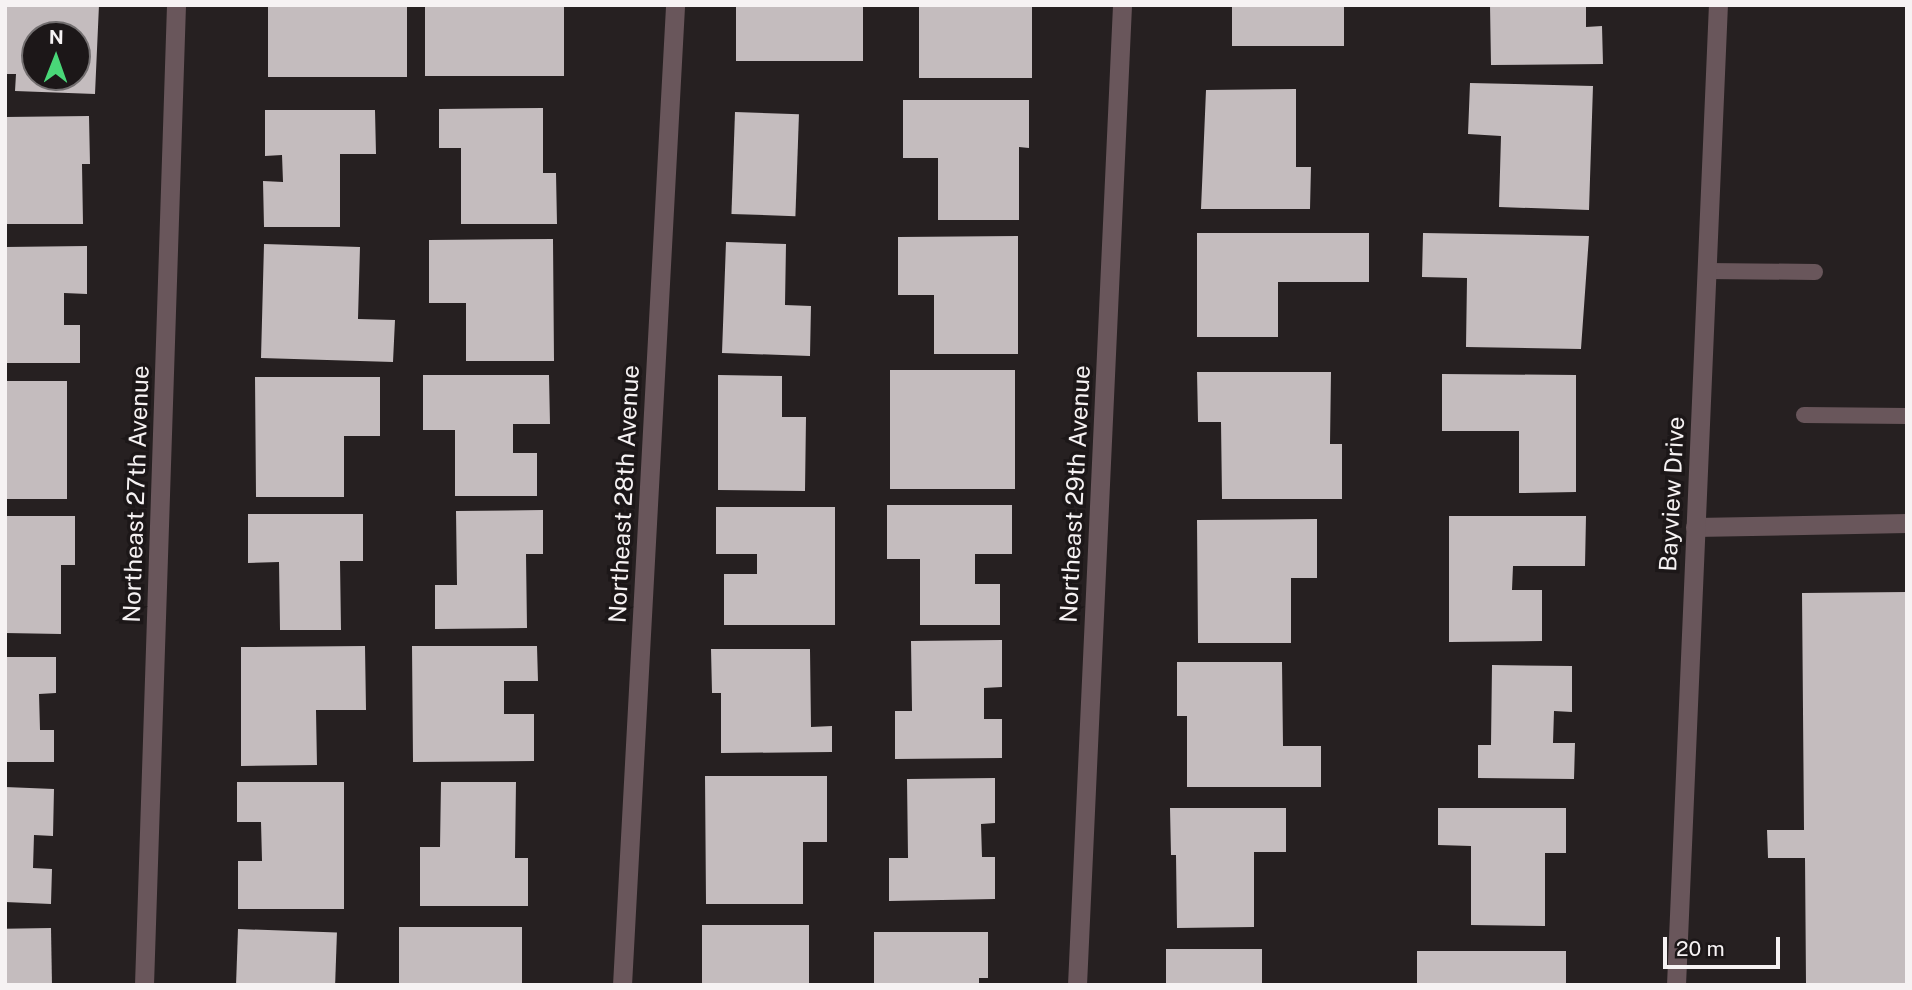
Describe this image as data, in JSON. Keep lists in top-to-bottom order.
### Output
{
  "streets": {
    "street": [
      "Northeast 27th Avenue",
      "Northeast 28th Avenue",
      "Northeast 29th Avenue",
      "Bayview Drive"
    ]
  },
  "scale_bar": "20 m",
  "north": "top"
}
